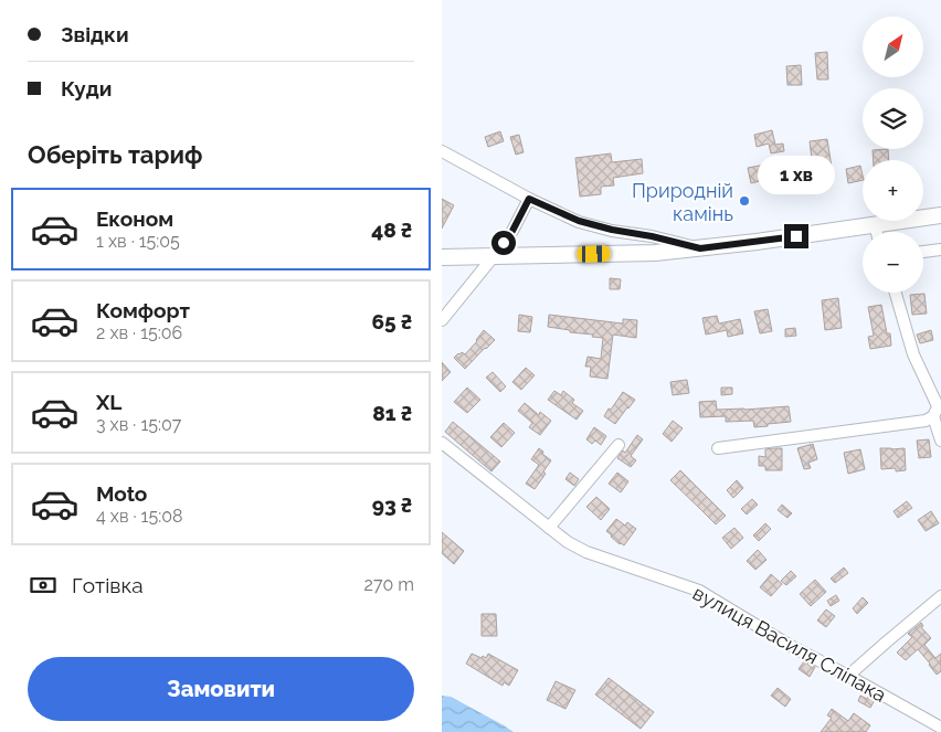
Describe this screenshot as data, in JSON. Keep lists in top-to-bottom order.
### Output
{
  "streets": {
    "street": ["вулиця Василя Сліпака"]
  },
  "places": ["Природній камінь"],
  "north": "top right",
  "page": {
    "banner": ["Звідки", "Куди"],
    "map_buttons": ["+", "−"],
    "heading": "Оберіть тариф",
    "bubble": "1 хв",
    "list": [
      {
        "name": "Економ",
        "note": "1 хв · 15:05",
        "value": "48 ₴"
      },
      {
        "name": "Комфорт",
        "note": "2 хв · 15:06",
        "value": "65 ₴"
      },
      {
        "name": "XL",
        "note": "3 хв · 15:07",
        "value": "81 ₴"
      },
      {
        "name": "Moto",
        "note": "4 хв · 15:08",
        "value": "93 ₴"
      }
    ],
    "pay": ["Готівка", "270 m"],
    "buttons": "Замовити"
  }
}
